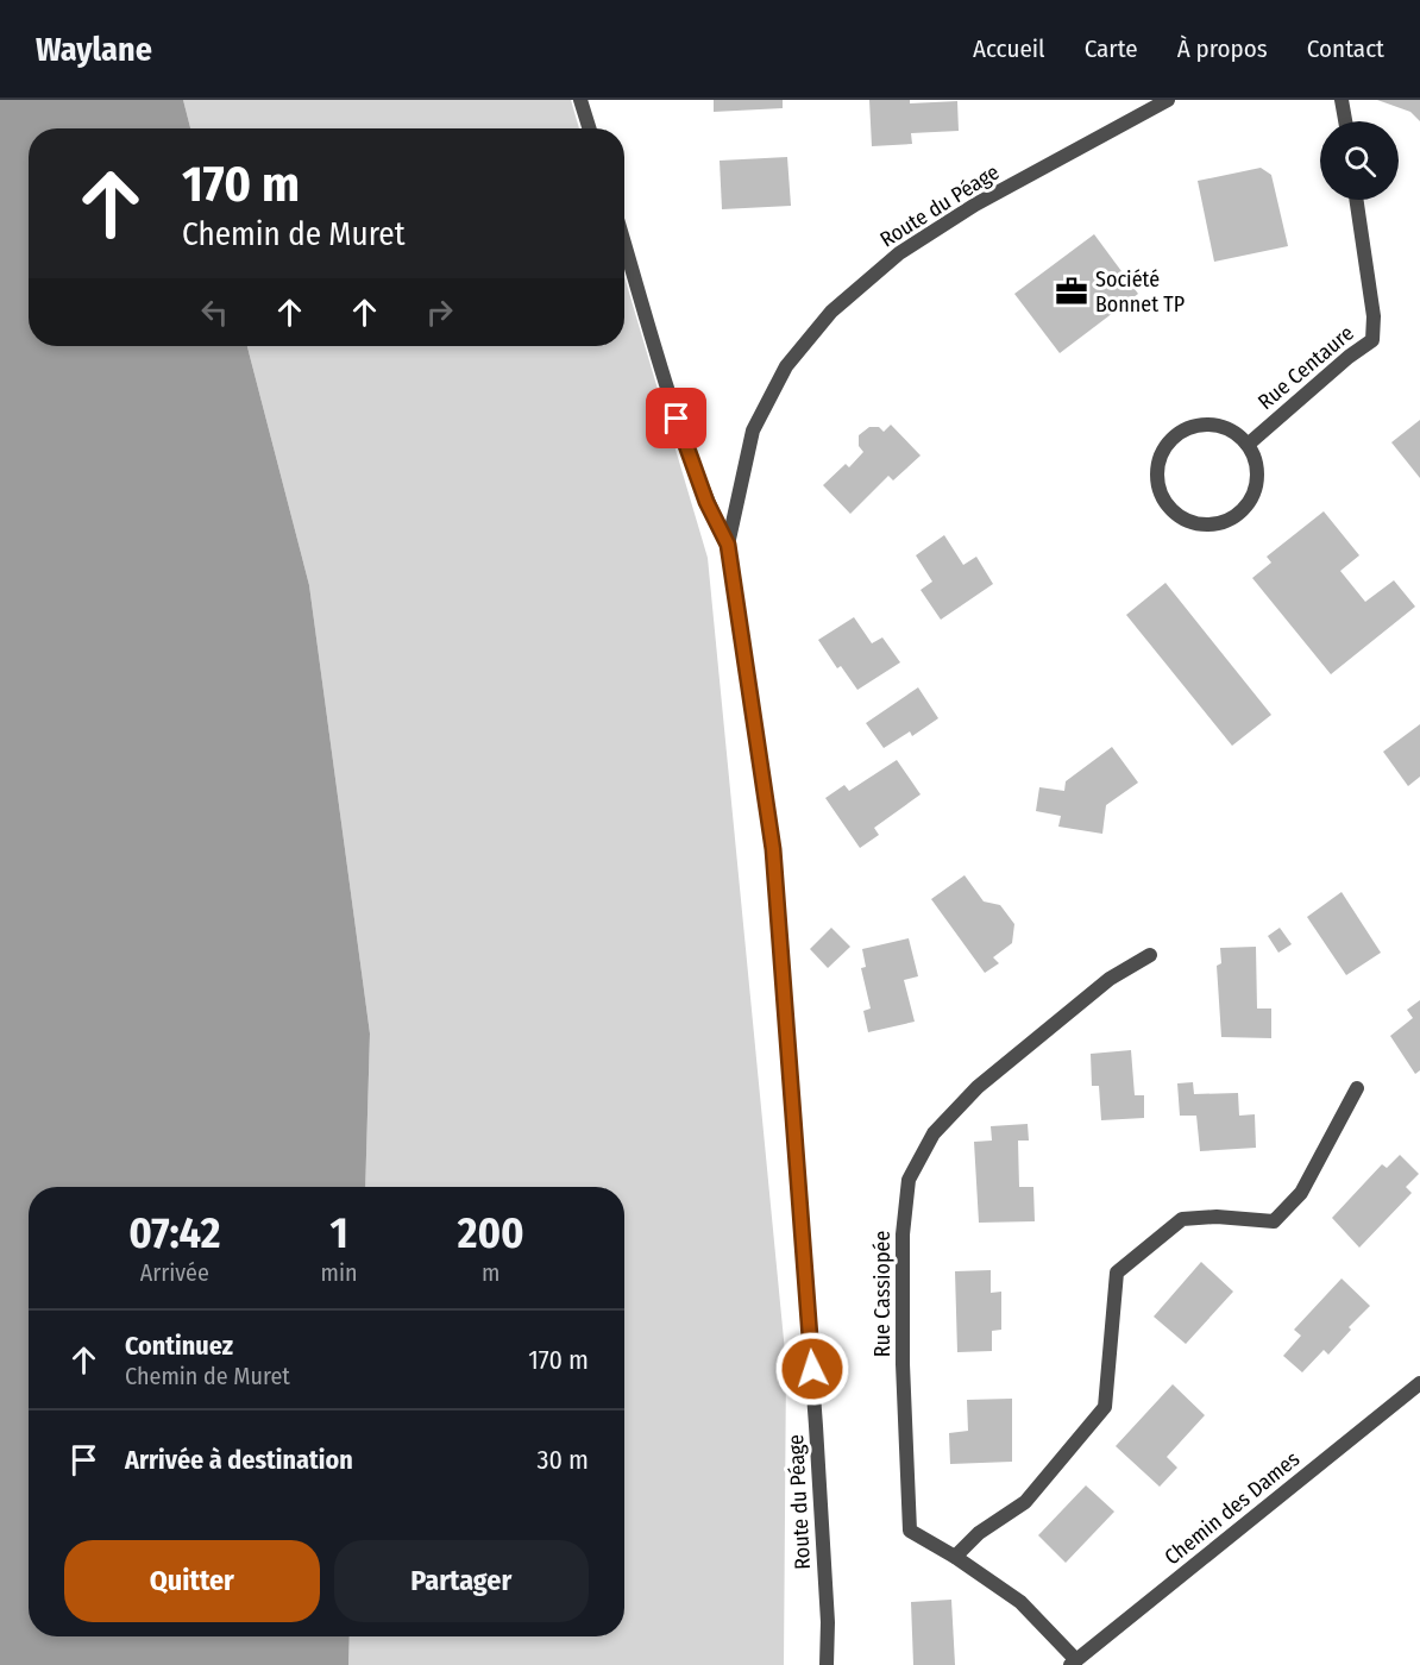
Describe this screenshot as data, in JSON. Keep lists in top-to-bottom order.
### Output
{
  "streets": {
    "street": [
      "Route du Péage",
      "Rue Centaure",
      "Rue Cassiopée",
      "Chemin des Dames"
    ]
  },
  "crossings": [
    ["Rue Cassiopée", "Chemin des Dames"]
  ],
  "places": {
    "office": ["Société Bonnet TP"]
  },
  "page": {
    "header": "Waylane",
    "nav": [
      "Accueil",
      "Carte",
      "À propos",
      "Contact"
    ],
    "turn": ["170 m", "Chemin de Muret"],
    "eta": [
      "07:42",
      "Arrivée",
      "1",
      "min",
      "200",
      "m"
    ],
    "list": [
      {
        "name": "Continuez",
        "note": "Chemin de Muret",
        "value": "170 m"
      },
      {
        "name": "Arrivée à destination",
        "value": "30 m"
      }
    ],
    "buttons": ["Quitter", "Partager"]
  }
}
